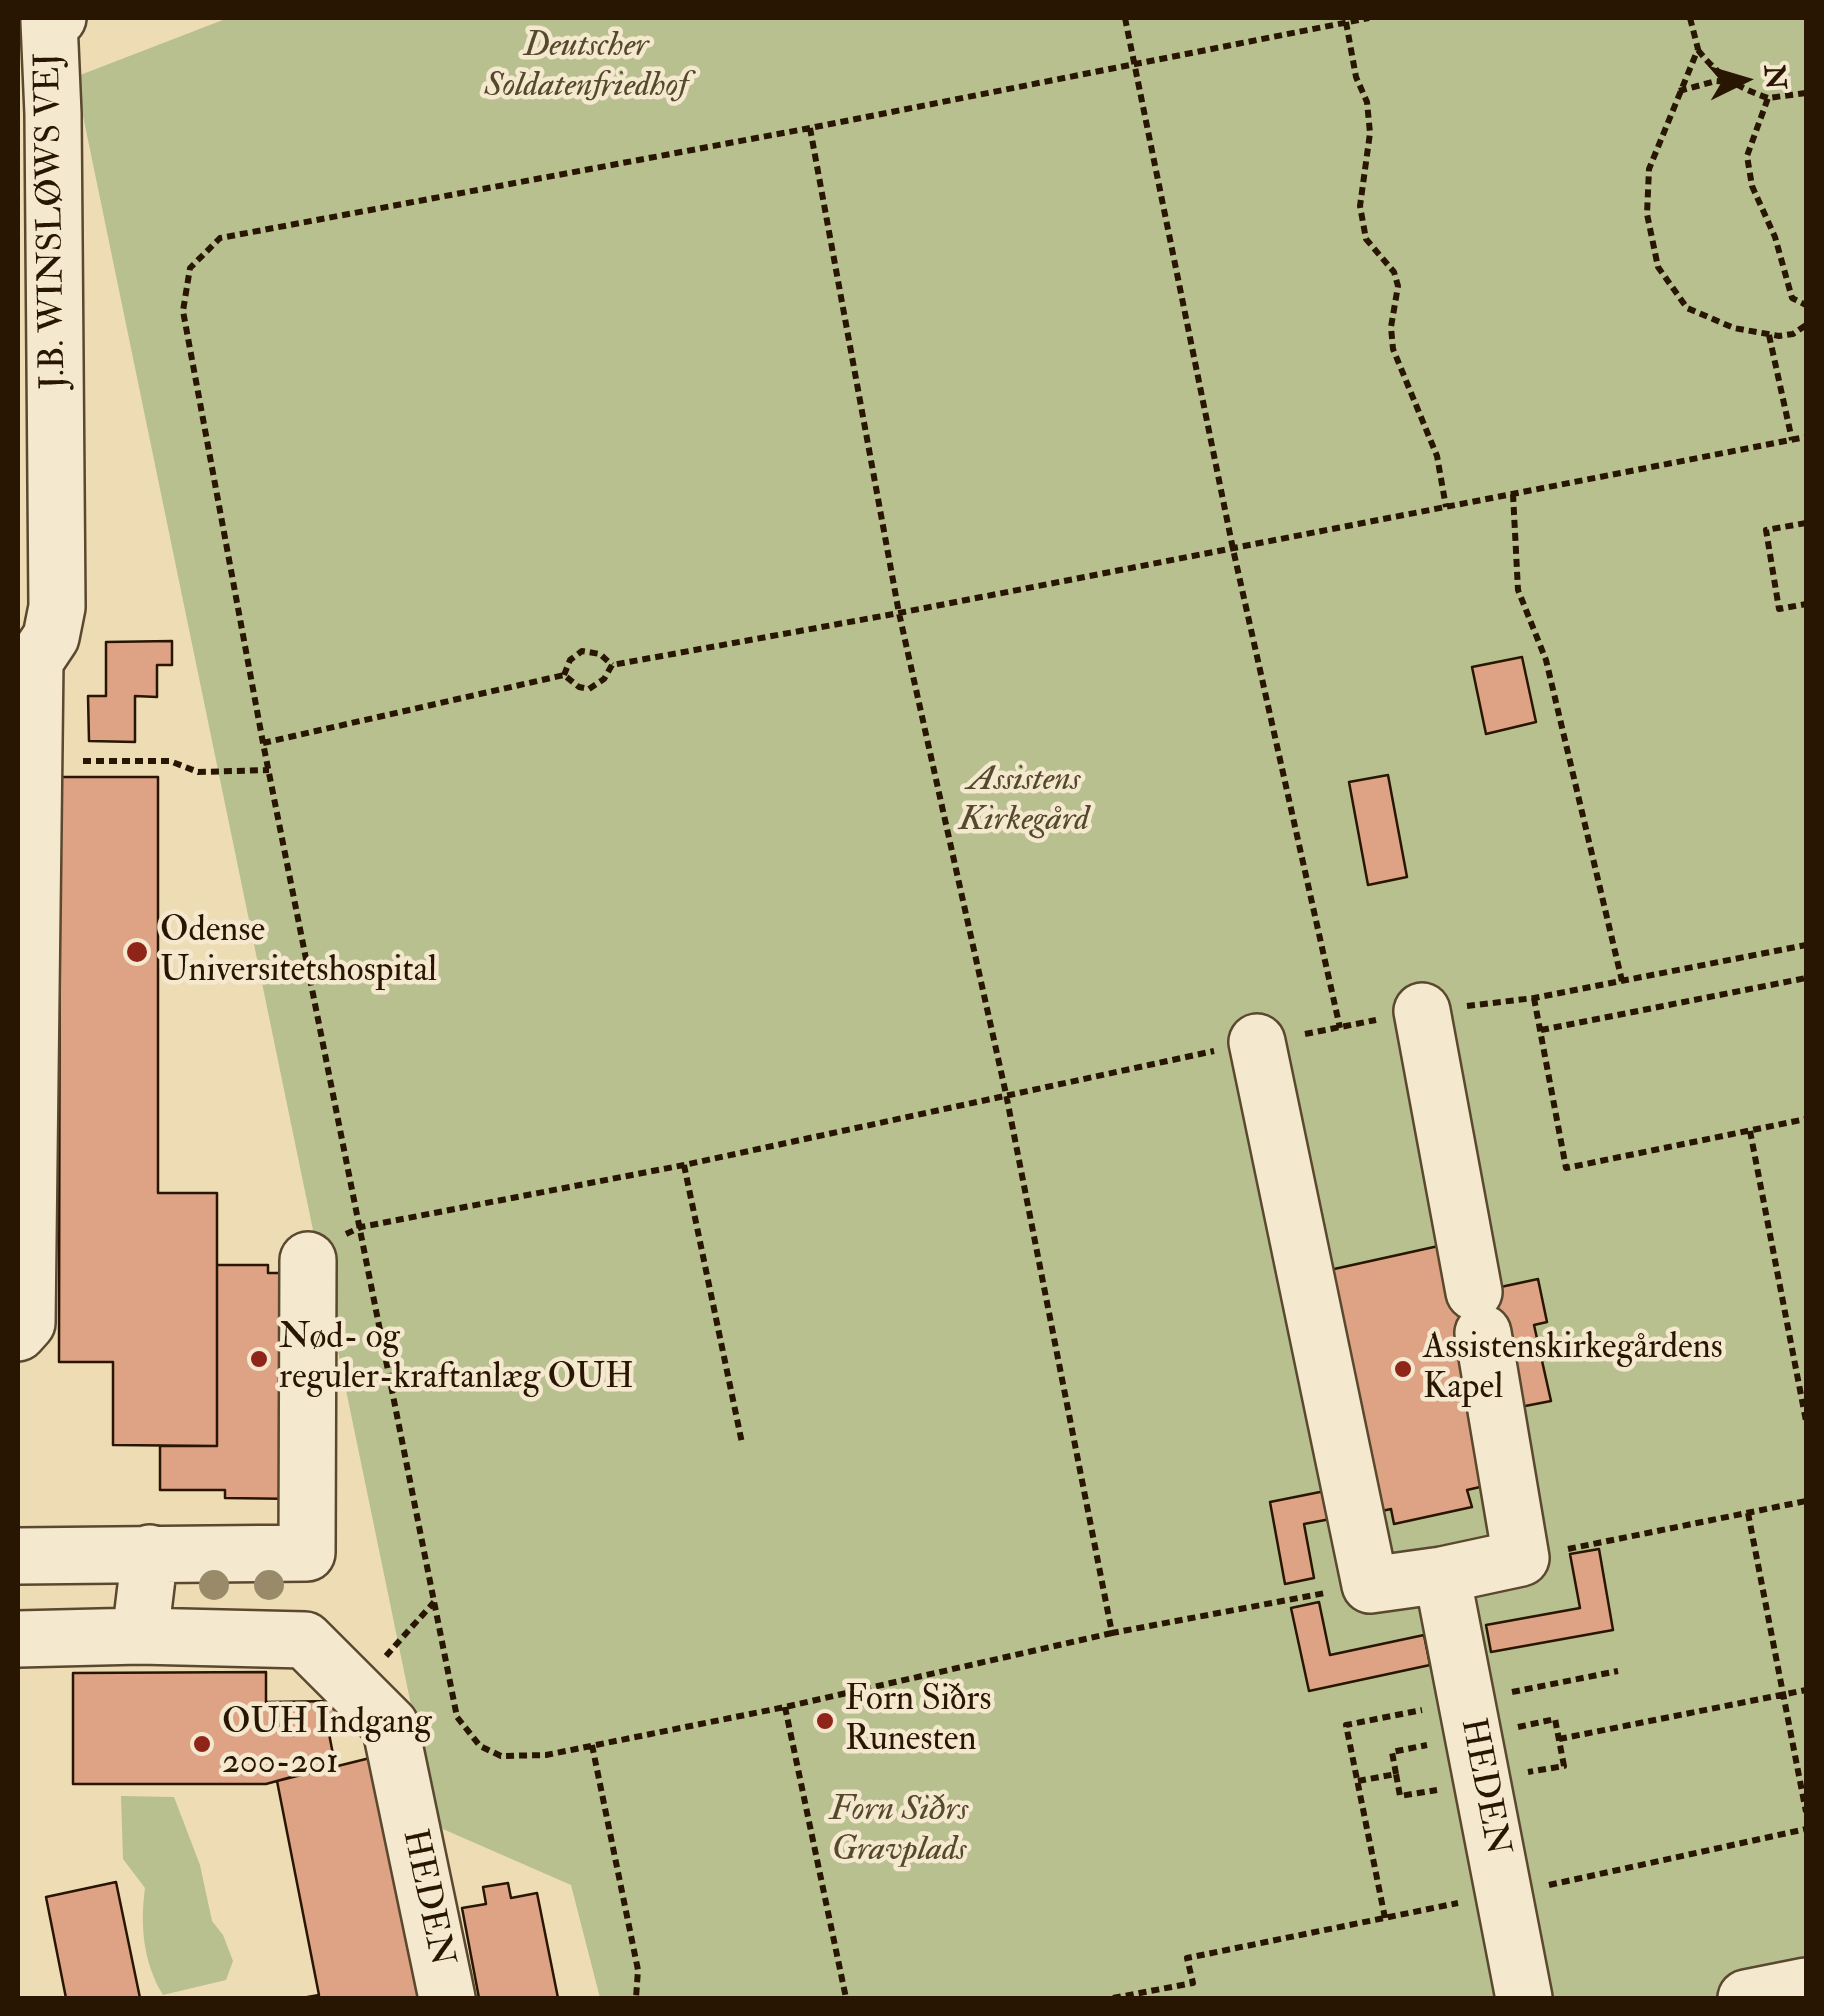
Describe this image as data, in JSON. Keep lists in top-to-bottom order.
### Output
{
  "streets": {
    "street": ["J.B. WINSLØWS VEJ", "HEDEN"]
  },
  "parks": ["Deutscher Soldatenfriedhof", "Assistens Kirkegård", "Forn Siðrs Gravplads"],
  "places": [
    "Odense Universitetshospital",
    "Nød- og reguler-kraftanlæg OUH",
    "Assistenskirkegårdens Kapel",
    "Forn Siðrs Runesten",
    "OUH Indgang 200-201"
  ],
  "north": "right"
}
